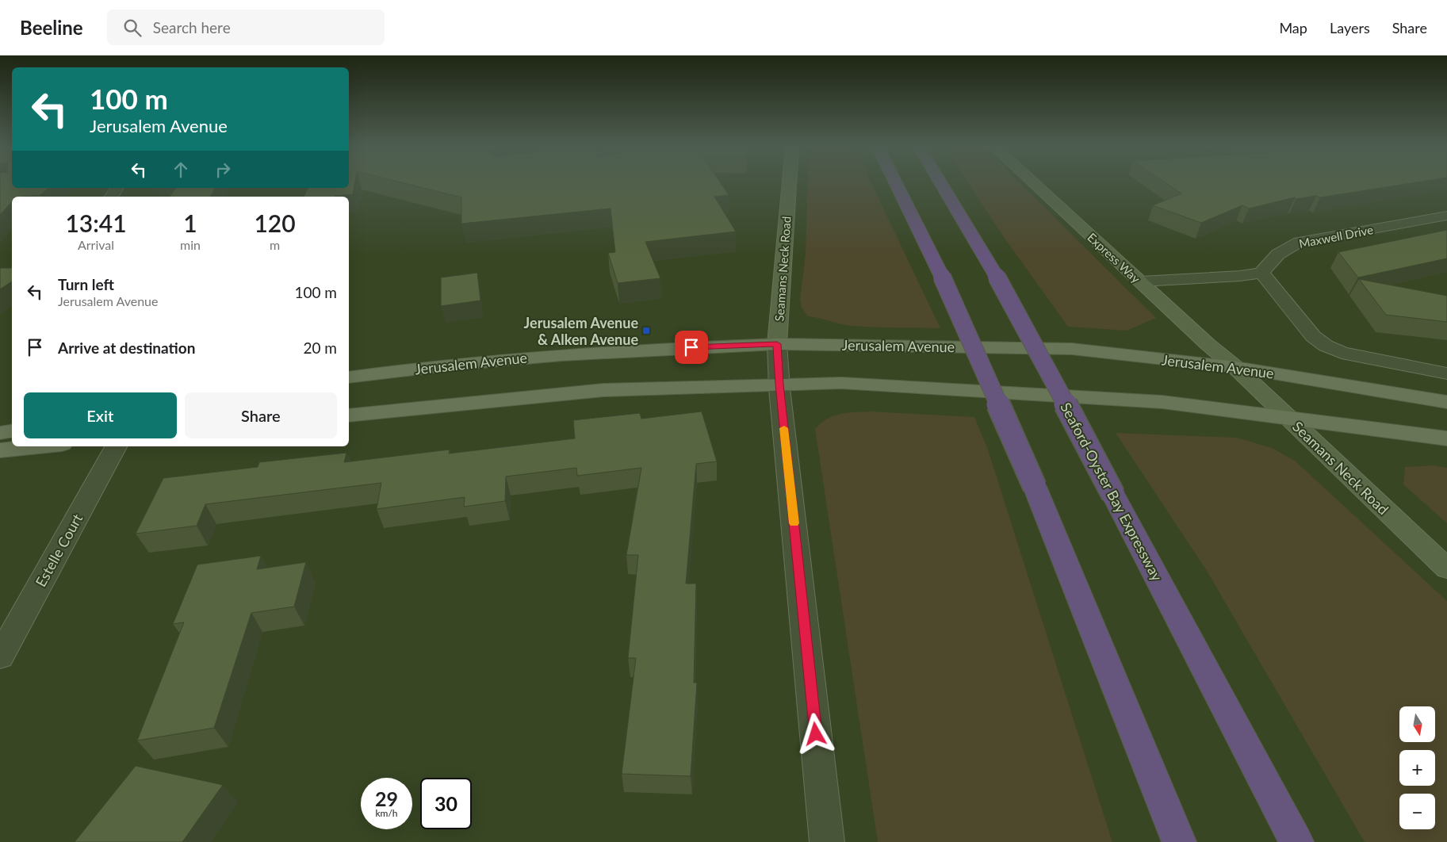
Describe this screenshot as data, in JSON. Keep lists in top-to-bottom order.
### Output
{
  "streets": {
    "highway": ["Seaford-Oyster Bay Expressway"],
    "main road": ["Express Way", "Seamans Neck Road", "Jerusalem Avenue"],
    "street": ["Maxwell Drive", "Estelle Court"]
  },
  "crossings": [
    ["Express Way", "Seamans Neck Road"],
    ["Express Way", "Jerusalem Avenue"],
    ["Seamans Neck Road", "Jerusalem Avenue"]
  ],
  "places": {
    "transit": ["Jerusalem Avenue & Alken Avenue"]
  },
  "north": "bottom",
  "page": {
    "header": "Beeline",
    "search": "Search here",
    "nav": ["Map", "Layers", "Share"],
    "turn": ["100 m", "Jerusalem Avenue"],
    "eta": [
      "13:41",
      "Arrival",
      "1",
      "min",
      "120",
      "m"
    ],
    "list": [
      {
        "name": "Turn left",
        "note": "Jerusalem Avenue",
        "value": "100 m"
      },
      {
        "name": "Arrive at destination",
        "value": "20 m"
      }
    ],
    "buttons": ["Exit", "Share"],
    "map_buttons": ["+", "−"],
    "speed": "29 km/h",
    "limit": "30"
  }
}
